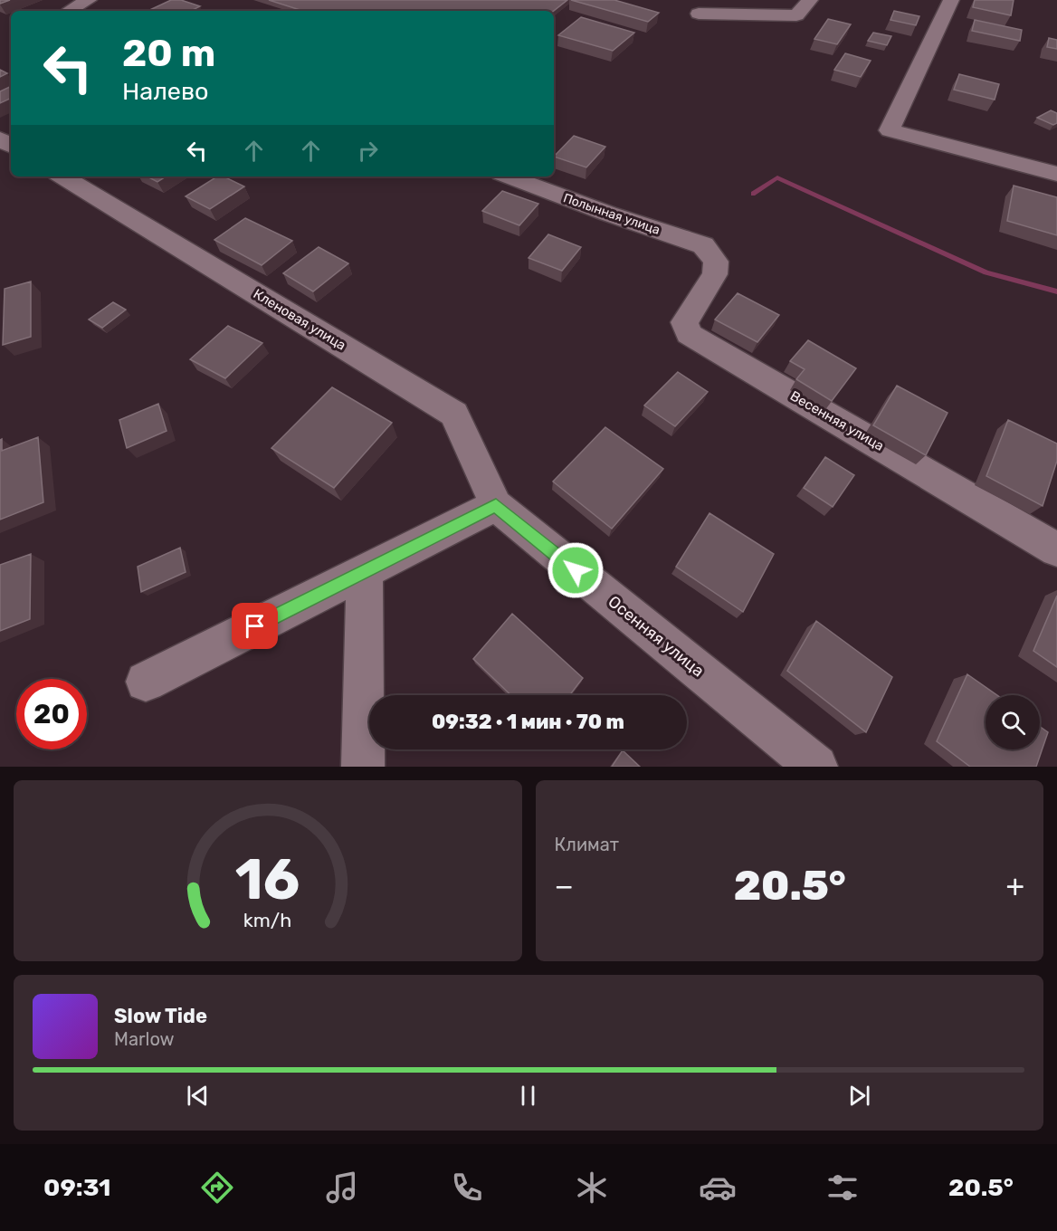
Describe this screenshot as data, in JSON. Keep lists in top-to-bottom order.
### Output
{
  "streets": {
    "lane": [
      "Полынная улица",
      "Кленовая улица",
      "Весенняя улица",
      "Осенняя улица"
    ]
  },
  "crossings": [
    ["Полынная улица", "Весенняя улица"],
    ["Кленовая улица", "Осенняя улица"]
  ],
  "page": {
    "turn": ["20 m", "Налево"],
    "limit": "20",
    "trip": "09:32 · 1 мин · 70 m",
    "tile": "Климат",
    "heat": ["−", "20.5°", "+"],
    "song": ["Slow Tide", "Marlow"],
    "tabs": ["09:31", "20.5°"],
    "gauge": ["16", "km/h"]
  }
}
